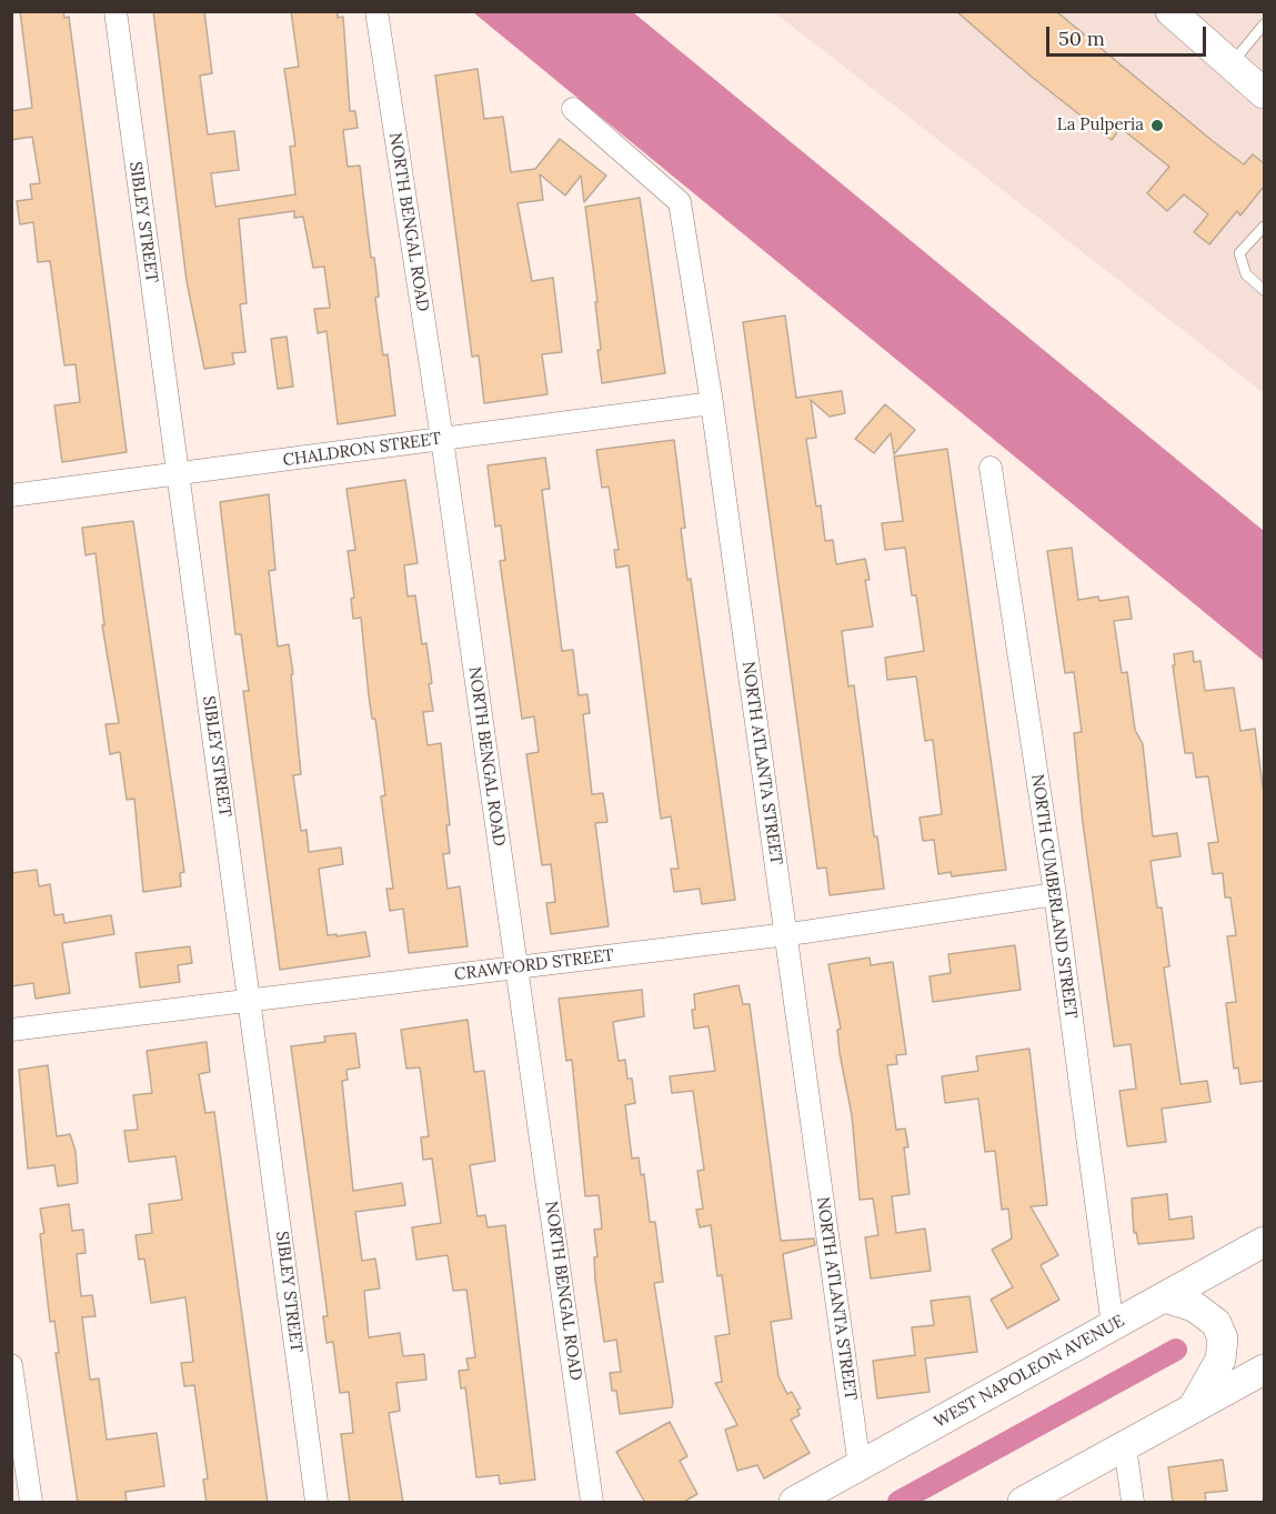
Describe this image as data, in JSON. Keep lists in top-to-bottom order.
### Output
{
  "streets": {
    "main road": ["WEST NAPOLEON AVENUE"],
    "street": [
      "SIBLEY STREET",
      "NORTH BENGAL ROAD",
      "CHALDRON STREET",
      "NORTH ATLANTA STREET",
      "NORTH CUMBERLAND STREET",
      "CRAWFORD STREET"
    ]
  },
  "crossings": [
    ["SIBLEY STREET", "CHALDRON STREET"],
    ["SIBLEY STREET", "CRAWFORD STREET"],
    ["NORTH BENGAL ROAD", "CHALDRON STREET"],
    ["NORTH BENGAL ROAD", "CRAWFORD STREET"],
    ["CHALDRON STREET", "NORTH ATLANTA STREET"],
    ["NORTH ATLANTA STREET", "CRAWFORD STREET"],
    ["NORTH ATLANTA STREET", "WEST NAPOLEON AVENUE"],
    ["NORTH CUMBERLAND STREET", "CRAWFORD STREET"],
    ["NORTH CUMBERLAND STREET", "WEST NAPOLEON AVENUE"]
  ],
  "places": ["La Pulperia"],
  "scale_bar": "50 m"
}
